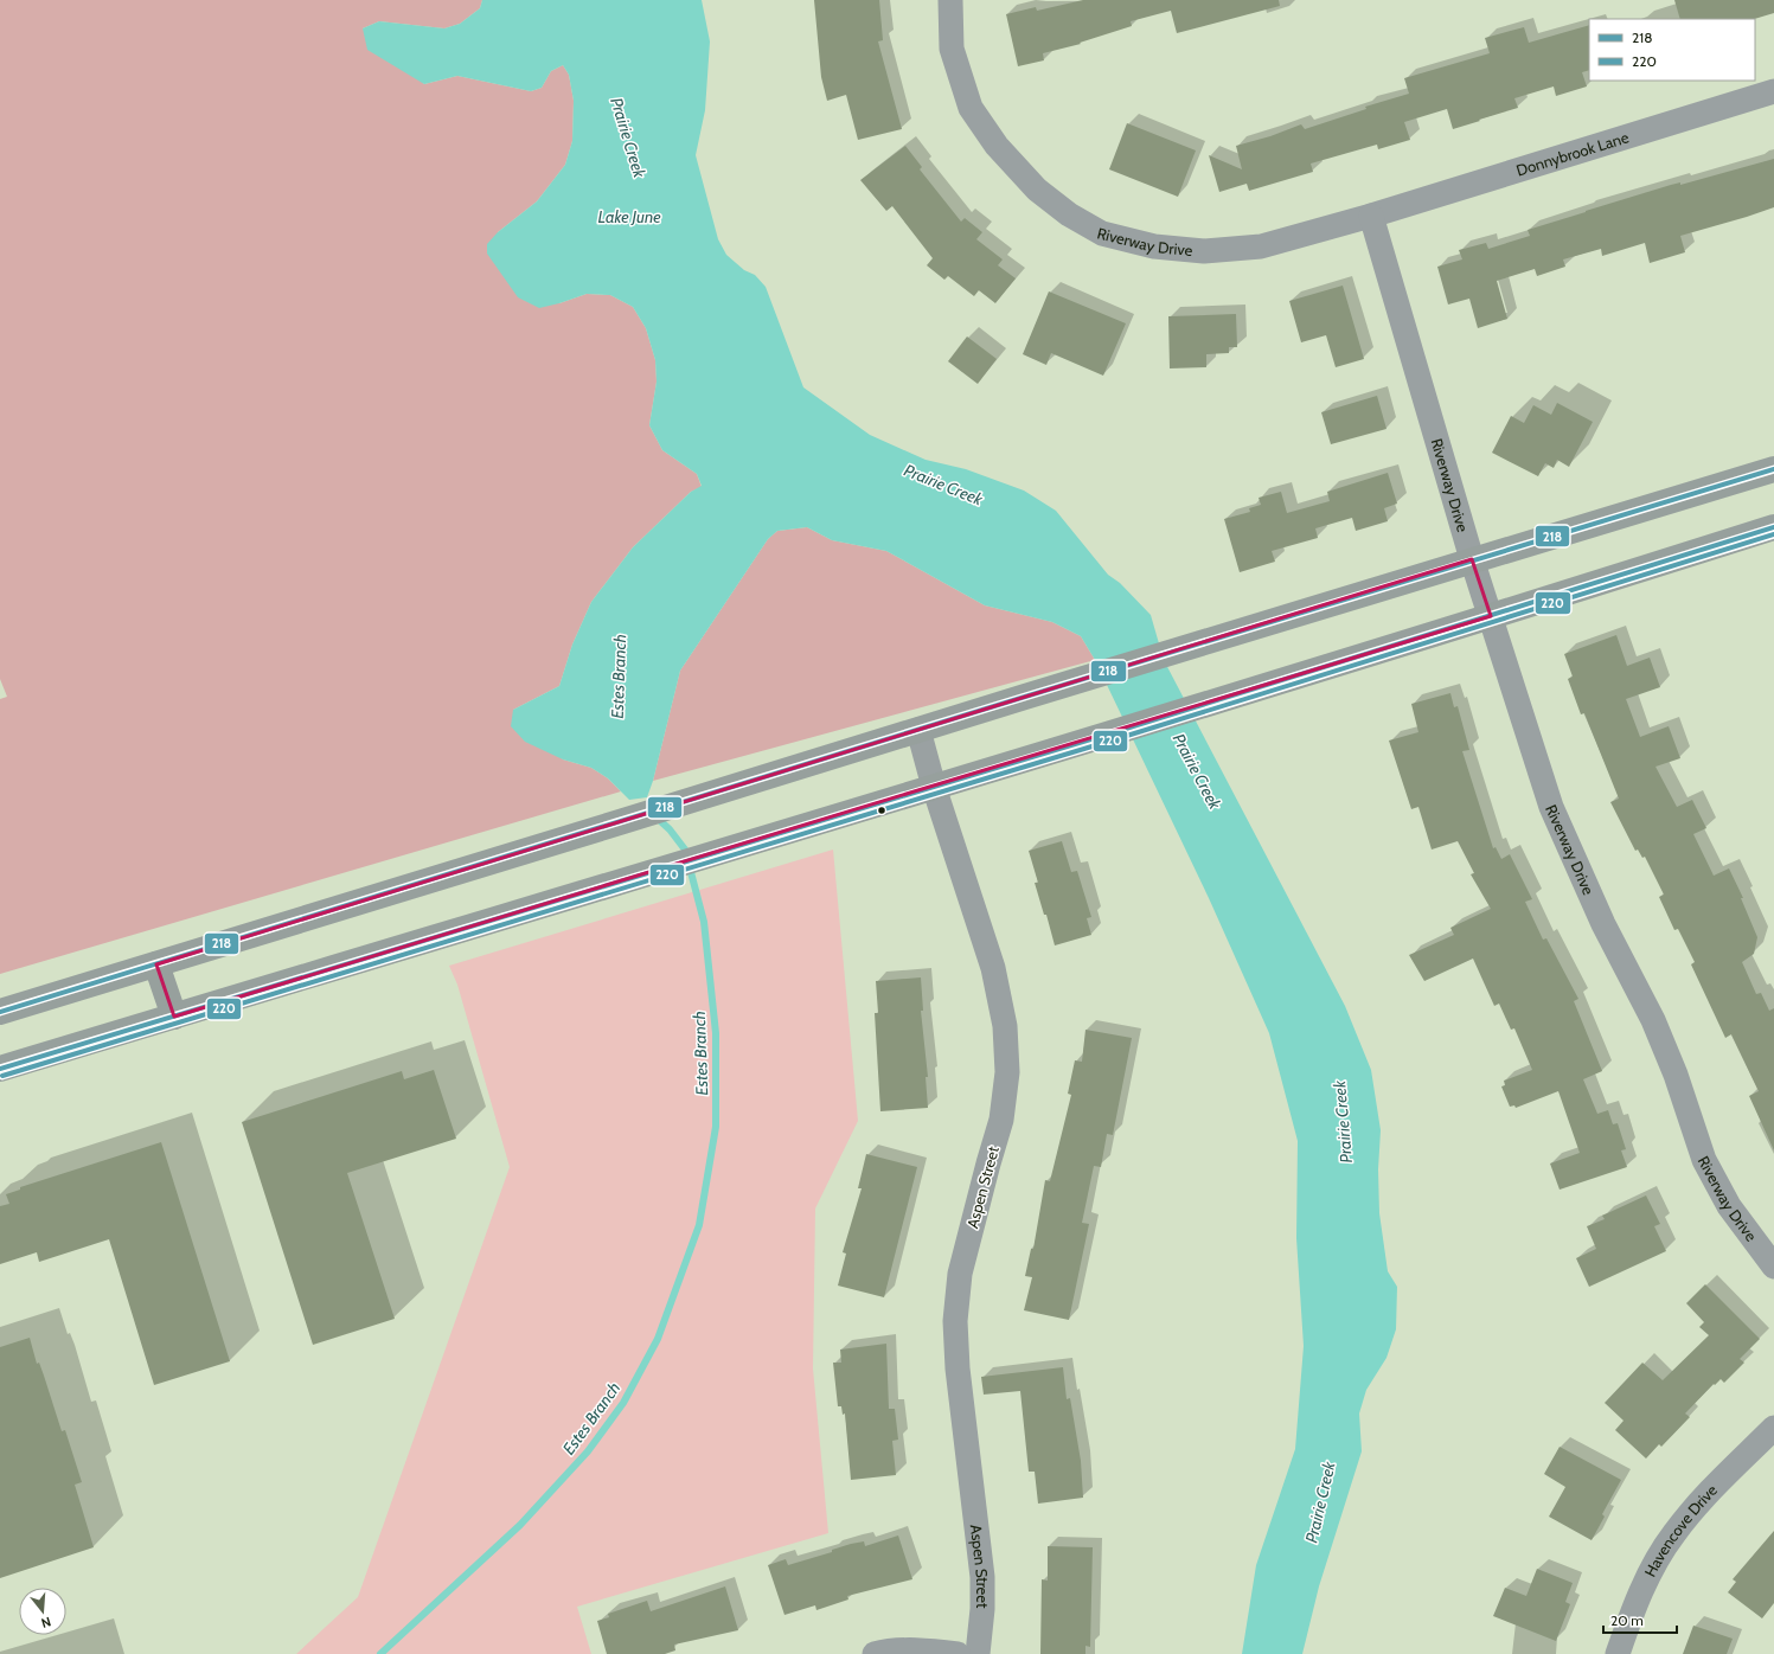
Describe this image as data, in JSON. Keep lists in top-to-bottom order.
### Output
{
  "streets": {
    "street": [
      "Donnybrook Lane",
      "Riverway Drive",
      "Aspen Street",
      "Havencove Drive"
    ]
  },
  "crossings": [
    ["Donnybrook Lane", "Riverway Drive"]
  ],
  "water": ["Prairie Creek", "Lake June", "Estes Branch"],
  "lines": ["transit line 218", "transit line 220"],
  "legend": ["218", "220"],
  "scale_bar": "20 m",
  "north": "bottom"
}
